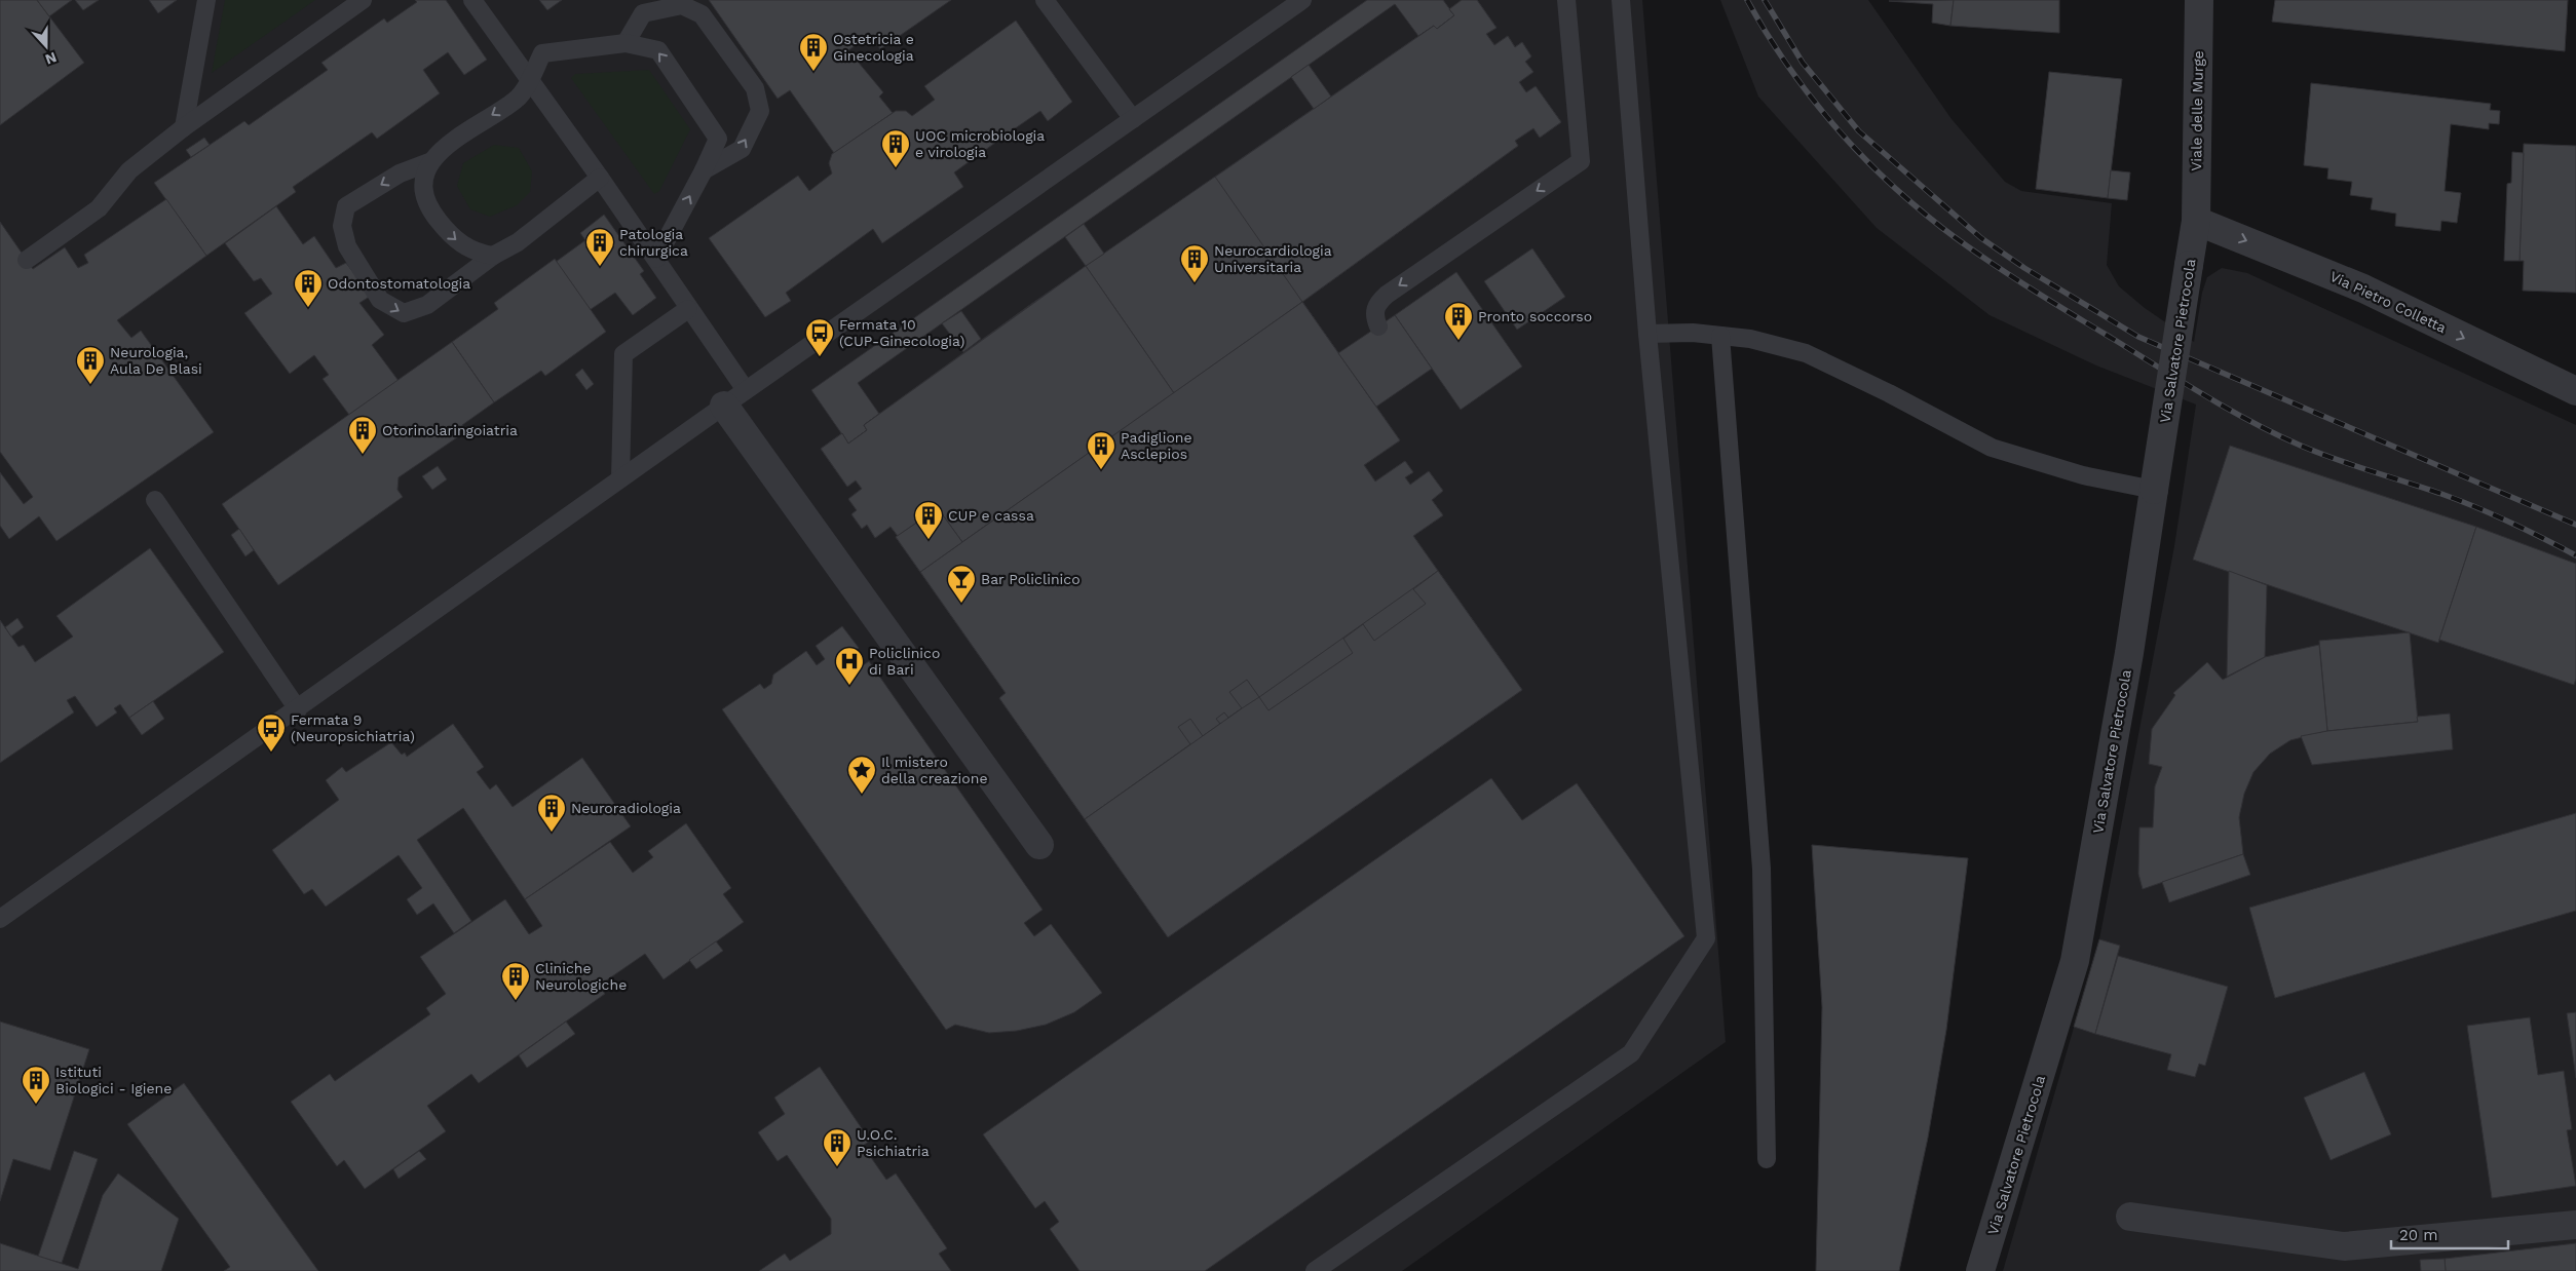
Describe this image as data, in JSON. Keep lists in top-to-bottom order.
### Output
{
  "streets": {
    "street": ["Viale delle Murge", "Via Pietro Colletta", "Via Salvatore Pietrocola"]
  },
  "crossings": [
    ["Viale delle Murge", "Via Pietro Colletta"],
    ["Viale delle Murge", "Via Salvatore Pietrocola"],
    ["Via Pietro Colletta", "Via Salvatore Pietrocola"]
  ],
  "one_way": ["Via Pietro Colletta"],
  "places": {
    "building": [
      "Ostetricia e Ginecologia",
      "UOC microbiologia e virologia",
      "Patologia chirurgica",
      "Neurocardiologia Universitaria",
      "Odontostomatologia",
      "Pronto soccorso",
      "Neurologia, Aula De Blasi",
      "Otorinolaringoiatria",
      "Padiglione Asclepios",
      "CUP e cassa",
      "Neuroradiologia",
      "Cliniche Neurologiche",
      "Istituti Biologici - Igiene",
      "U.O.C. Psichiatria"
    ],
    "bus stop": ["Fermata 10 (CUP-Ginecologia)", "Fermata 9 (Neuropsichiatria)"],
    "bar": ["Bar Policlinico"],
    "hospital": ["Policlinico di Bari"],
    "place": ["Il mistero della creazione"]
  },
  "scale_bar": "20 m",
  "north": "bottom"
}
